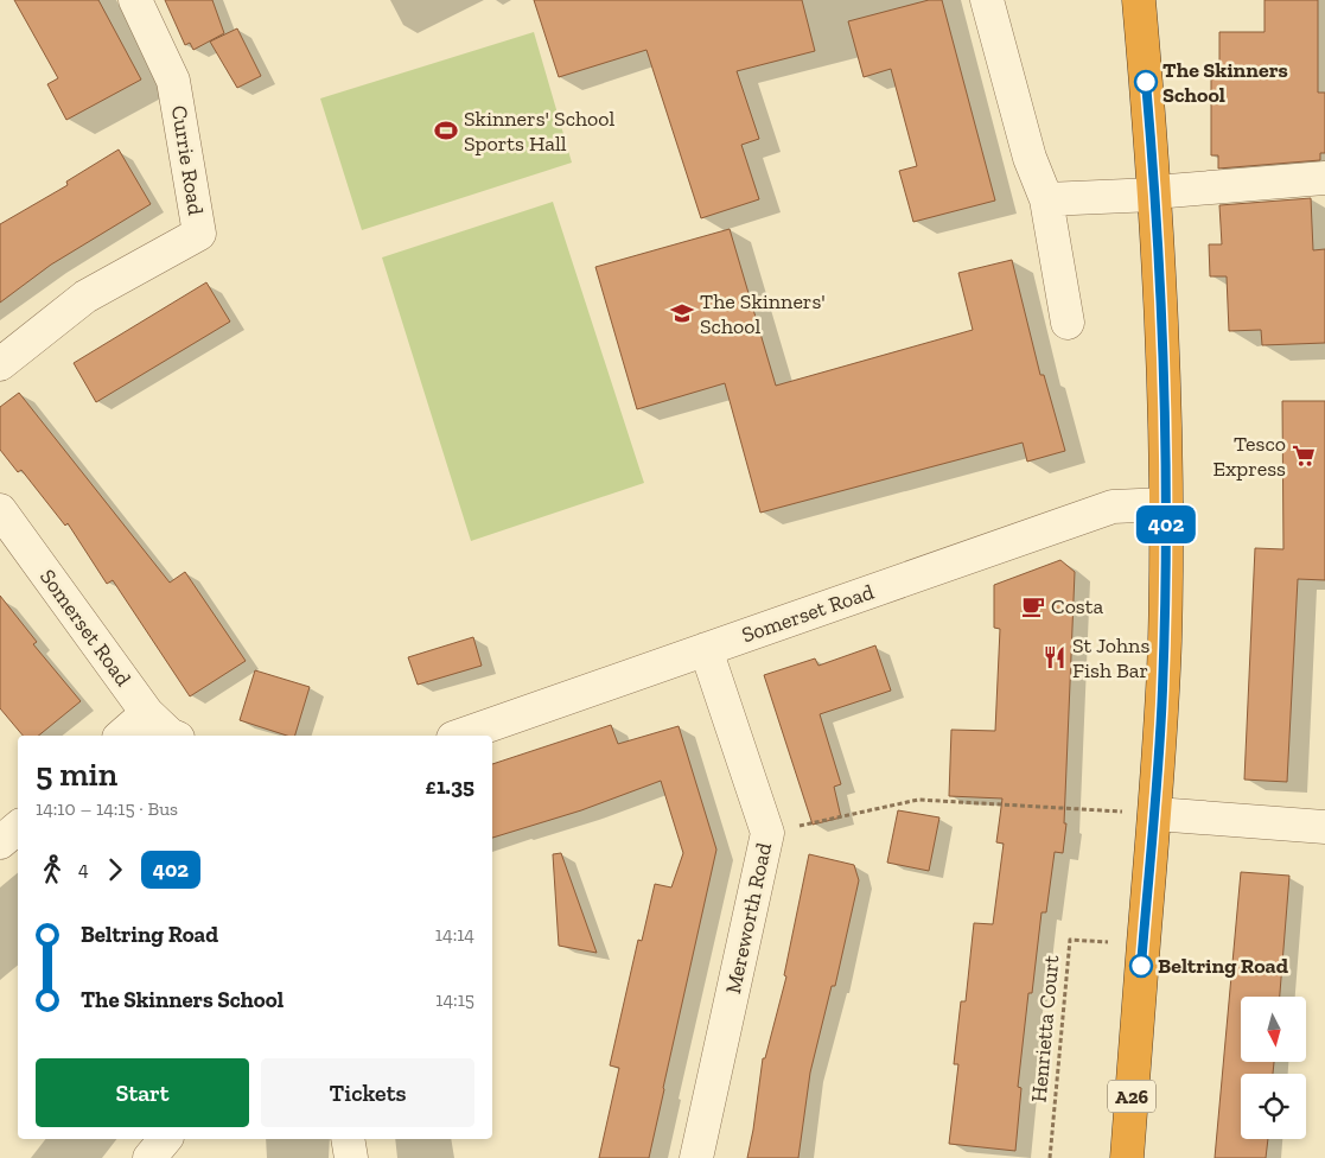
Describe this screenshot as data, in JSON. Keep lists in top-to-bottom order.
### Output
{
  "streets": {
    "highway": ["A26"],
    "street": ["Currie Road", "Somerset Road", "Mereworth Road"],
    "path": ["Henrietta Court"]
  },
  "crossings": [
    ["Somerset Road", "Mereworth Road"],
    ["Somerset Road", "A26"],
    ["Henrietta Court", "A26"]
  ],
  "places": {
    "other": ["The Skinners School", "Beltring Road"],
    "sports": ["Skinners' School Sports Hall"],
    "school or university": ["The Skinners' School"],
    "supermarket": ["Tesco Express"],
    "cafe": ["Costa"],
    "restaurant": ["St Johns Fish Bar"]
  },
  "lines": ["bus line 402"],
  "north": "bottom",
  "page": {
    "on_map": "402",
    "heading": ["5 min", "14:10 – 14:15 · Bus", "£1.35"],
    "legs": ["4", "402"],
    "list": [
      {
        "name": "Beltring Road",
        "value": "14:14"
      },
      {
        "name": "The Skinners School",
        "value": "14:15"
      }
    ],
    "buttons": ["Start", "Tickets"]
  }
}
